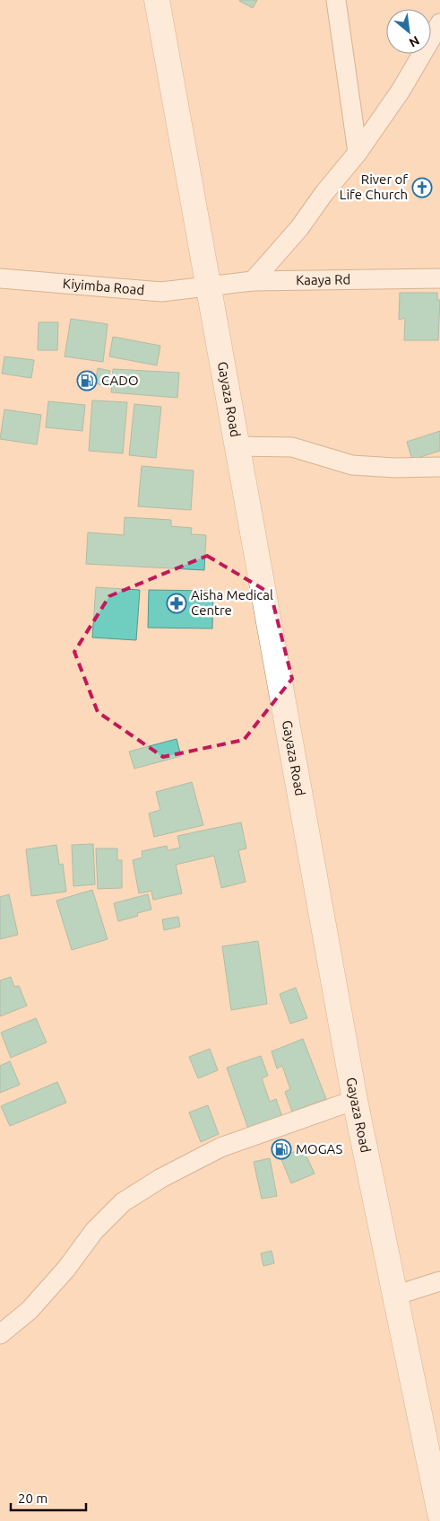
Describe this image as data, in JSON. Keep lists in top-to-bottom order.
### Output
{
  "streets": {
    "main road": ["Gayaza Road"],
    "street": ["Kaaya Rd", "Kiyimba Road"]
  },
  "crossings": [
    ["Kaaya Rd", "Kiyimba Road"],
    ["Kaaya Rd", "Gayaza Road"],
    ["Kiyimba Road", "Gayaza Road"]
  ],
  "places": {
    "church": ["River of Life Church"],
    "fuel station": ["CADO", "MOGAS"],
    "pharmacy": ["Aisha Medical Centre"]
  },
  "scale_bar": "20 m",
  "north": "bottom right"
}
